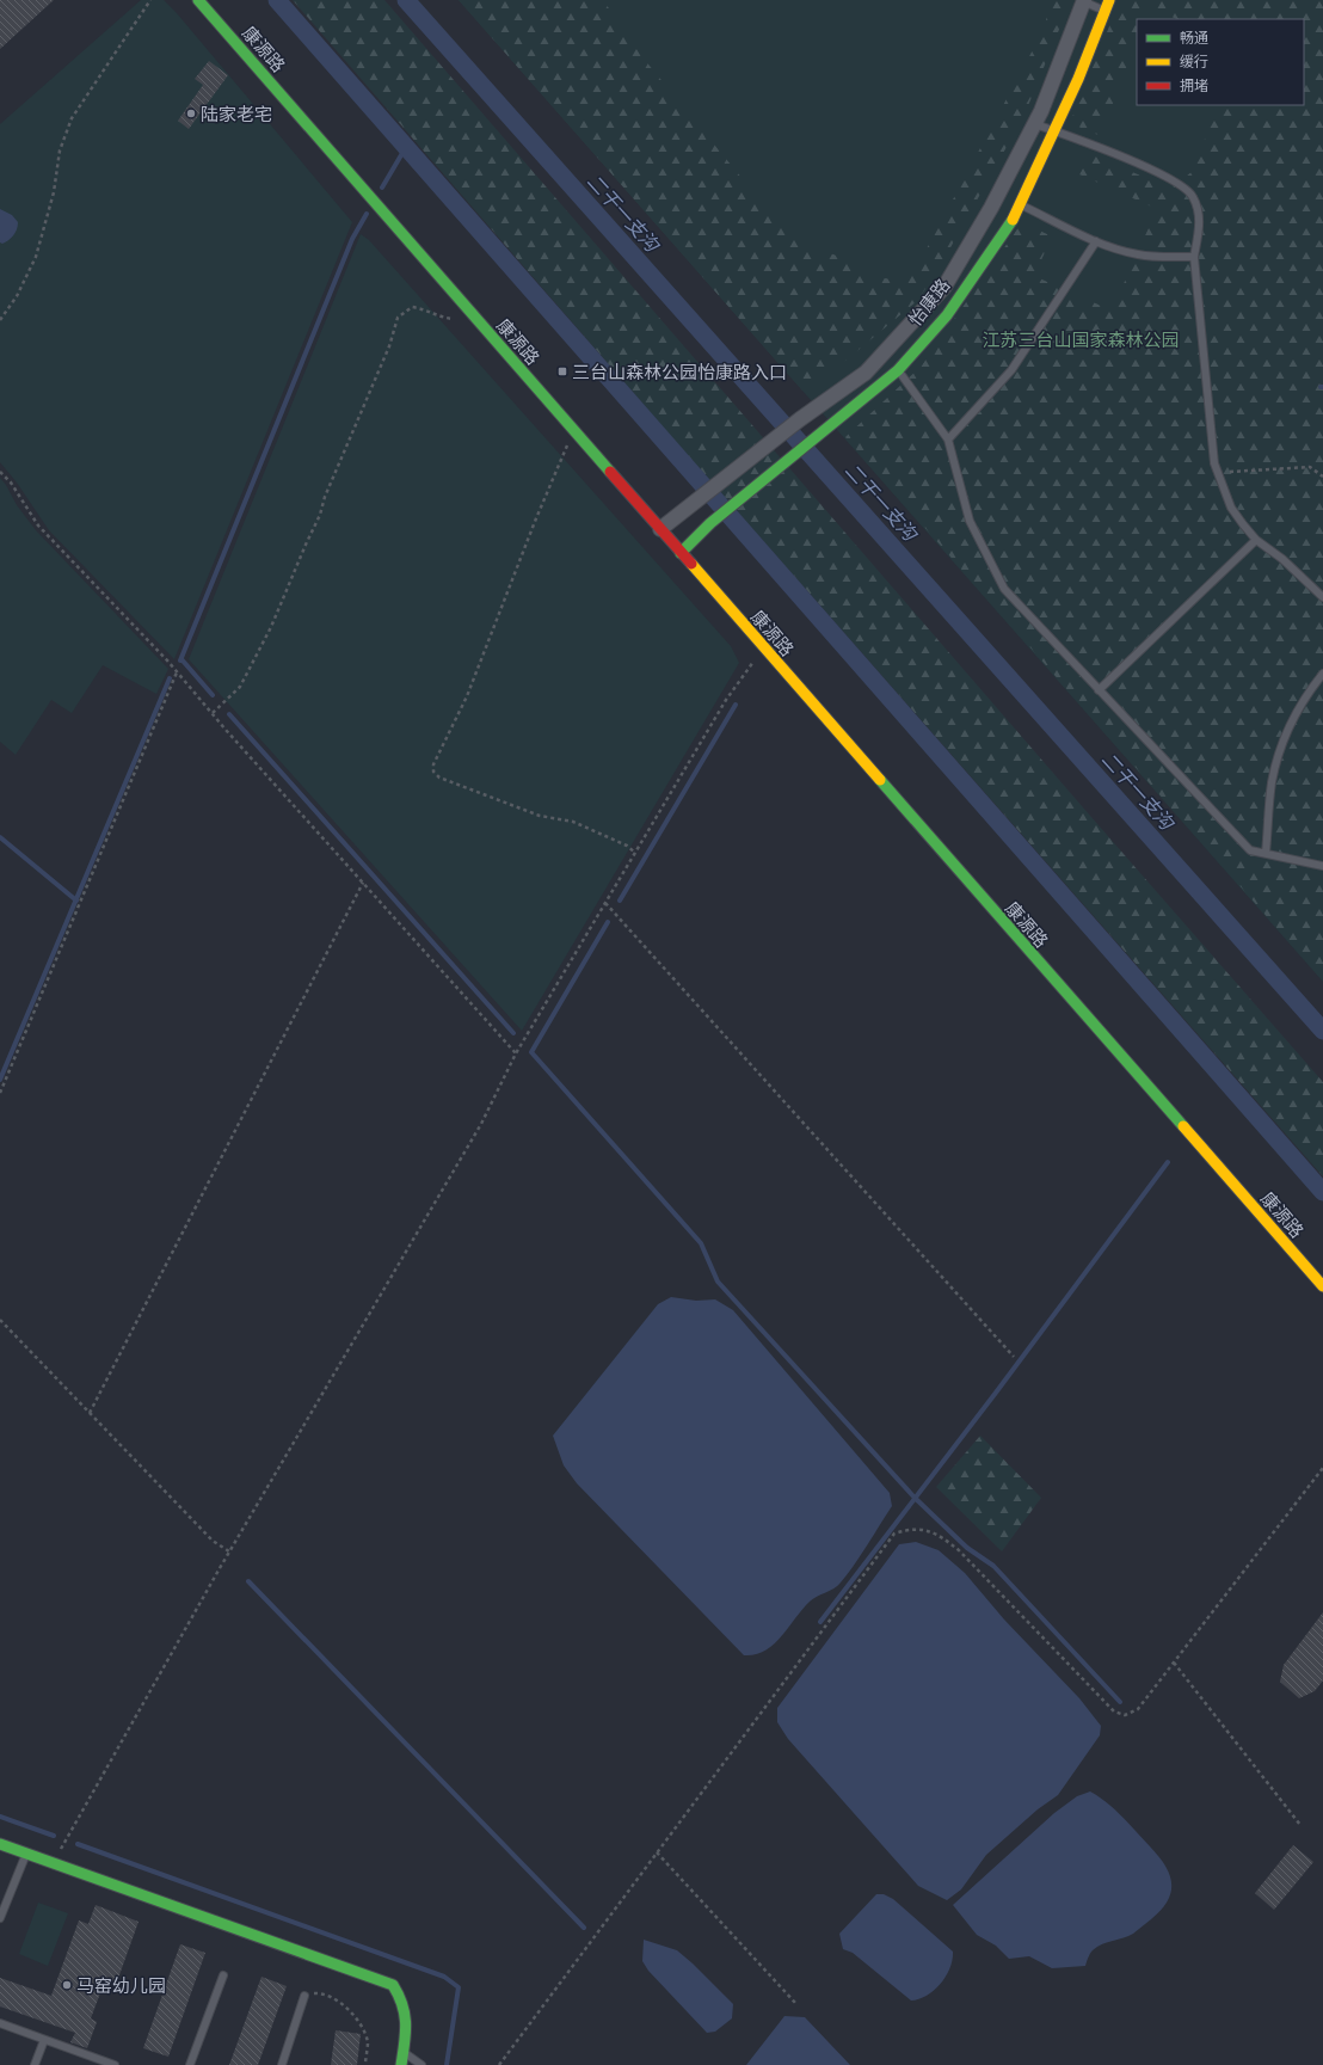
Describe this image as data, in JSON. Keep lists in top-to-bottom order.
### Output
{
  "streets": {
    "street": ["康源路", "怡康路"]
  },
  "crossings": [
    ["康源路", "怡康路"]
  ],
  "water": ["二干一支沟"],
  "parks": ["江苏三台山国家森林公园"],
  "places": {
    "other": ["陆家老宅", "马窑幼儿园"],
    "transit": ["三台山森林公园怡康路入口"]
  },
  "legend": ["畅通", "缓行", "拥堵"]
}
